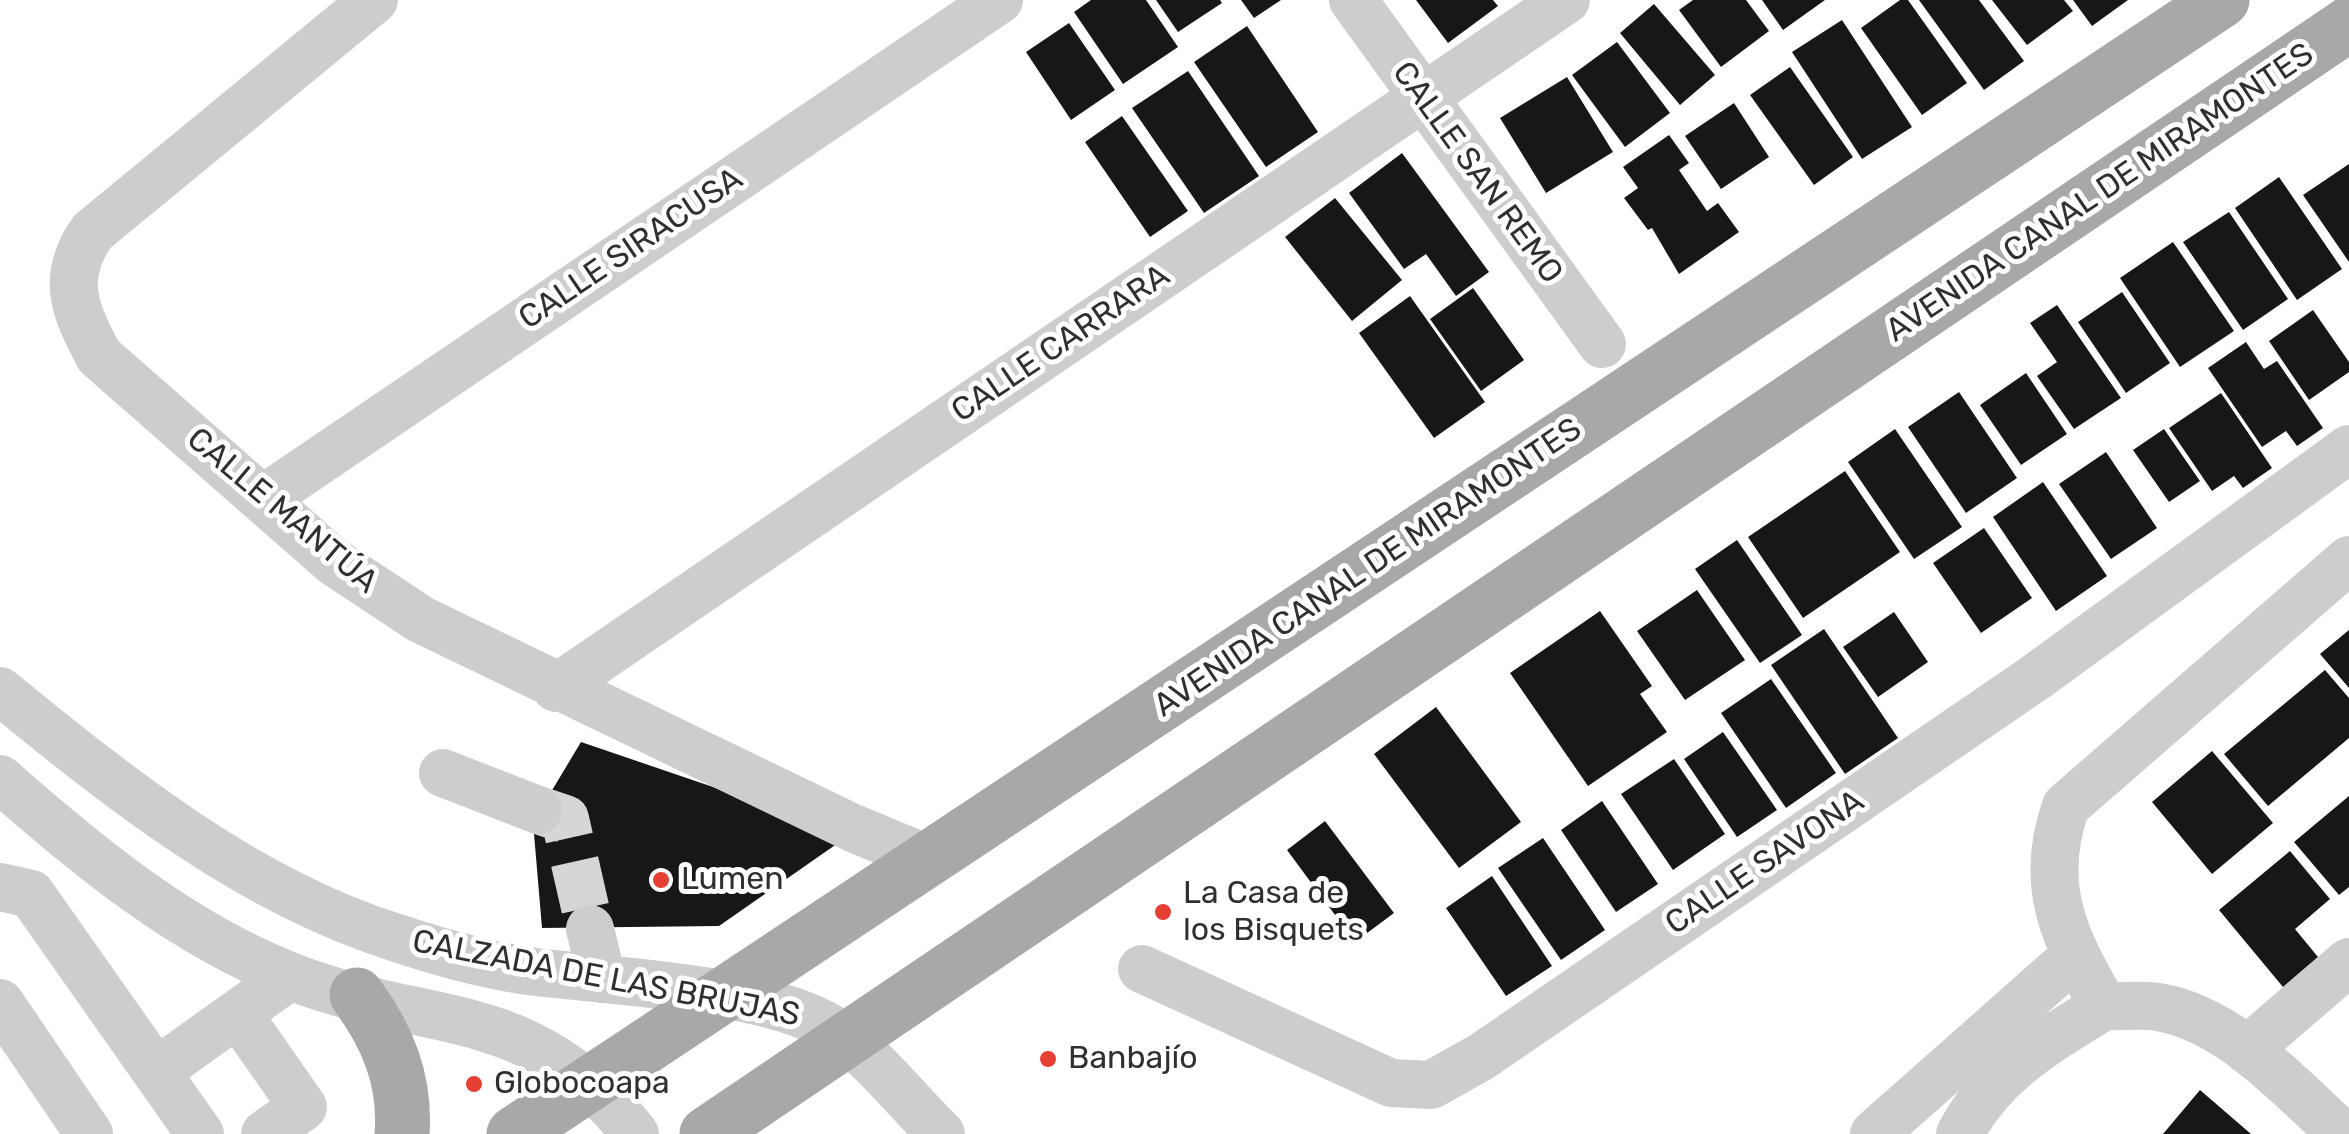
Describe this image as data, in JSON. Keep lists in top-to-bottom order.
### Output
{
  "streets": {
    "main road": ["AVENIDA CANAL DE MIRAMONTES"],
    "street": [
      "CALLE SAN REMO",
      "CALLE SIRACUSA",
      "CALLE CARRARA",
      "CALLE MANTÚA",
      "CALLE SAVONA",
      "CALZADA DE LAS BRUJAS"
    ]
  },
  "crossings": [
    ["CALLE SAN REMO", "CALLE CARRARA"],
    ["AVENIDA CANAL DE MIRAMONTES", "CALLE MANTÚA"],
    ["AVENIDA CANAL DE MIRAMONTES", "CALZADA DE LAS BRUJAS"],
    ["CALLE SIRACUSA", "CALLE MANTÚA"],
    ["CALLE CARRARA", "CALLE MANTÚA"]
  ],
  "places": [
    "Lumen",
    "La Casa de los Bisquets",
    "Banbajío",
    "Globocoapa"
  ]
}
